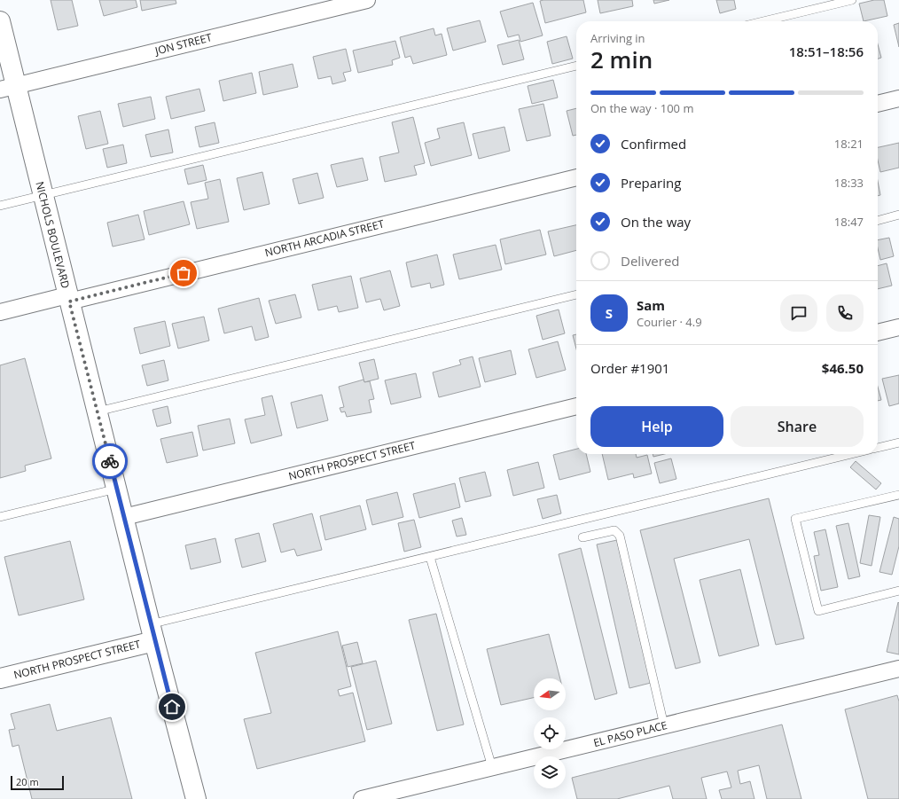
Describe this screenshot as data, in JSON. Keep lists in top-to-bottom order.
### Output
{
  "streets": {
    "street": [
      "JON STREET",
      "NICHOLS BOULEVARD",
      "NORTH ARCADIA STREET",
      "NORTH PROSPECT STREET",
      "EL PASO PLACE"
    ]
  },
  "crossings": [
    ["JON STREET", "NICHOLS BOULEVARD"],
    ["NICHOLS BOULEVARD", "NORTH ARCADIA STREET"],
    ["NICHOLS BOULEVARD", "NORTH PROSPECT STREET"]
  ],
  "scale_bar": "20 m",
  "north": "left",
  "page": {
    "heading": ["2 min", "Arriving in", "18:51–18:56"],
    "panel": [
      "Sam",
      "Courier · 4.9",
      "Order #1901",
      "$46.50"
    ],
    "bar": "On the way · 100 m",
    "list": [
      ["Confirmed", "18:21"],
      ["Preparing", "18:33"],
      ["On the way", "18:47"],
      "Delivered"
    ],
    "round": "S",
    "buttons": ["Help", "Share"],
    "scale": "20 m"
  }
}
